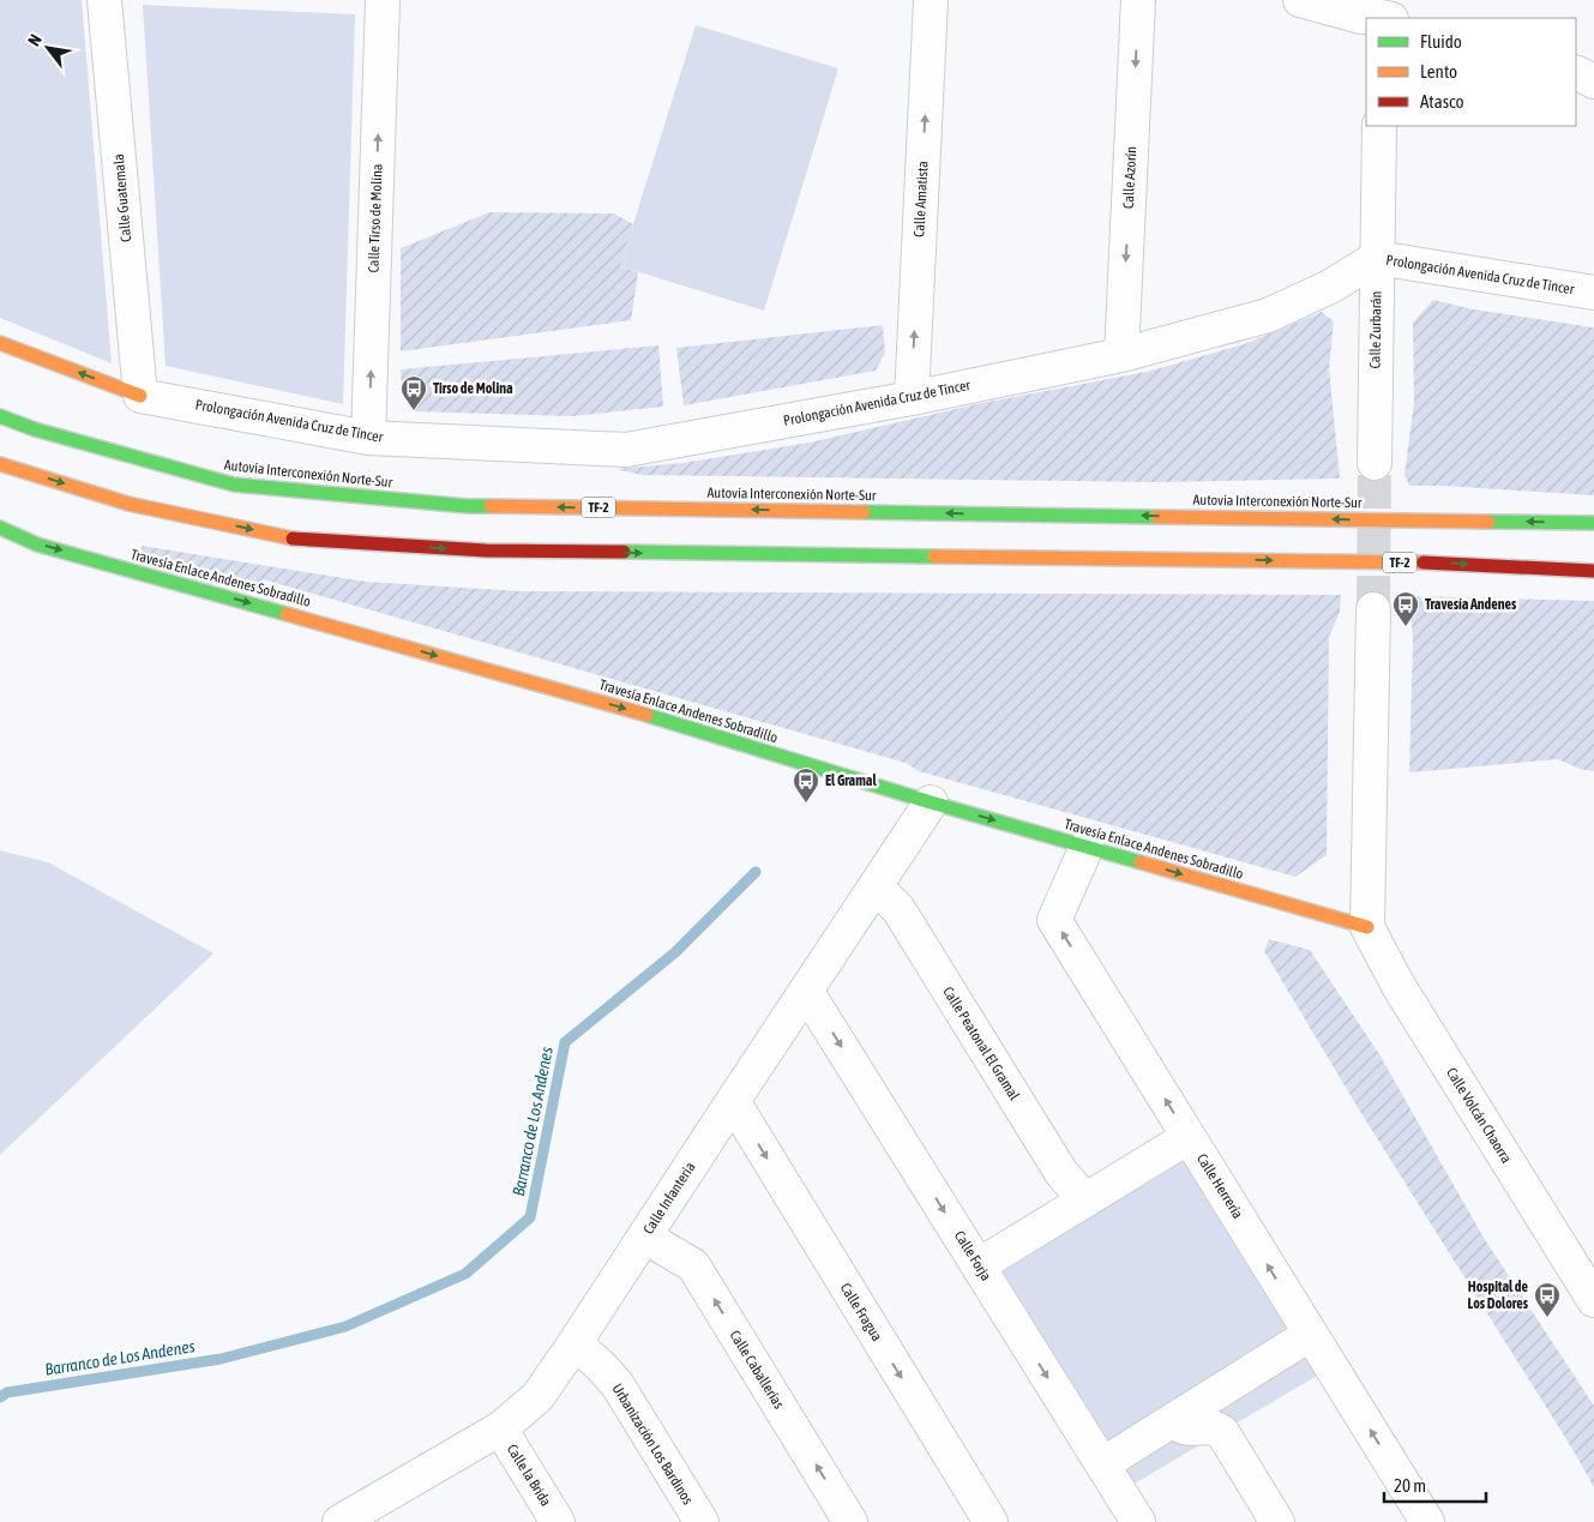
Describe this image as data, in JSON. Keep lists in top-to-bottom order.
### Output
{
  "streets": {
    "main road": ["Autovía Interconexión Norte-Sur", "TF-2", "Travesía Enlace Andenes Sobradillo"],
    "street": [
      "Calle Azorín",
      "Calle Guatemala",
      "Calle Amatista",
      "Calle Tirso de Molina",
      "Prolongación Avenida Cruz de Tíncer",
      "Calle Zurbarán",
      "Calle Peatonal El Gramal",
      "Calle Volcán Chaorra",
      "Calle Herrería",
      "Calle Infantería",
      "Calle Forja",
      "Calle Fragua",
      "Calle Caballerías",
      "Urbanización Los Bardinos",
      "Calle la Brida"
    ]
  },
  "crossings": [
    ["Calle Azorín", "Prolongación Avenida Cruz de Tíncer"],
    ["Calle Guatemala", "Prolongación Avenida Cruz de Tíncer"],
    ["Calle Amatista", "Prolongación Avenida Cruz de Tíncer"],
    ["Calle Tirso de Molina", "Prolongación Avenida Cruz de Tíncer"],
    ["Prolongación Avenida Cruz de Tíncer", "Calle Zurbarán"],
    ["Travesía Enlace Andenes Sobradillo", "Calle Volcán Chaorra"],
    ["Travesía Enlace Andenes Sobradillo", "Calle Herrería"],
    ["Travesía Enlace Andenes Sobradillo", "Calle Infantería"],
    ["Calle Peatonal El Gramal", "Calle Infantería"],
    ["Calle Infantería", "Calle Forja"],
    ["Calle Infantería", "Calle Fragua"],
    ["Calle Infantería", "Calle Caballerías"],
    ["Calle Infantería", "Urbanización Los Bardinos"],
    ["Calle Infantería", "Calle la Brida"]
  ],
  "one_way": [
    "Calle Azorín",
    "Calle Amatista",
    "Calle Tirso de Molina",
    "Calle Herrería",
    "Calle Forja",
    "Calle Fragua",
    "Calle Caballerías"
  ],
  "water": ["Barranco de Los Andenes"],
  "places": {
    "bus stop": [
      "Tirso de Molina",
      "Travesía Andenes",
      "El Gramal",
      "Hospital de Los Dolores"
    ]
  },
  "legend": ["Fluido", "Lento", "Atasco"],
  "scale_bar": "20 m",
  "north": "top left"
}
